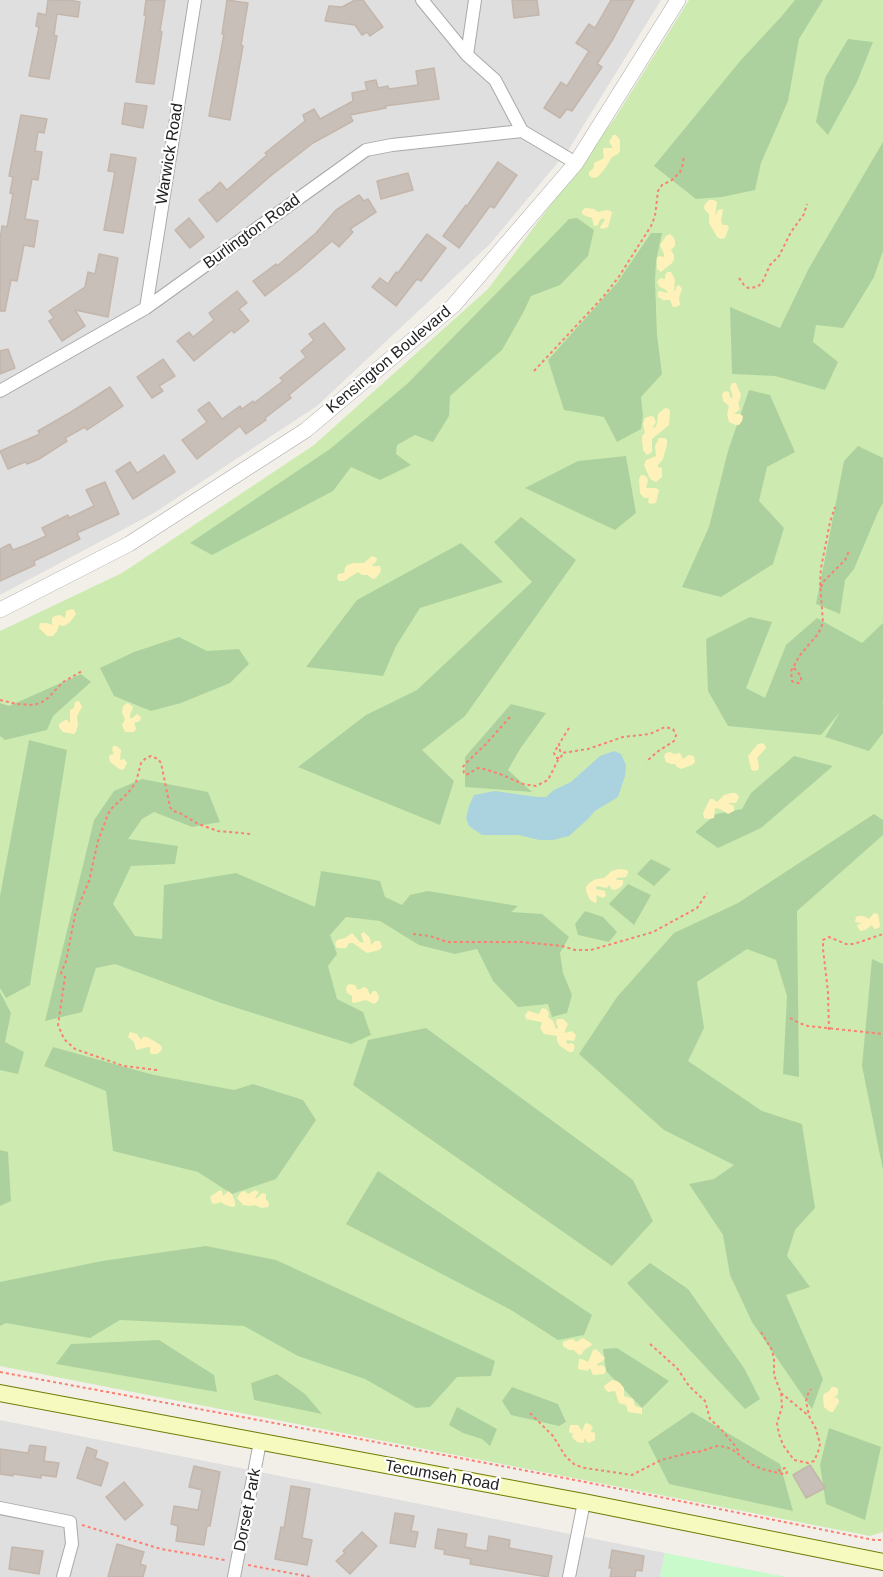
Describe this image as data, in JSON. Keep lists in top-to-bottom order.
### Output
{
  "streets": {
    "main road": ["Tecumseh Road"],
    "street": [
      "Warwick Road",
      "Burlington Road",
      "Kensington Boulevard",
      "Dorset Park"
    ]
  },
  "crossings": [
    ["Warwick Road", "Burlington Road"],
    ["Tecumseh Road", "Dorset Park"]
  ]
}
